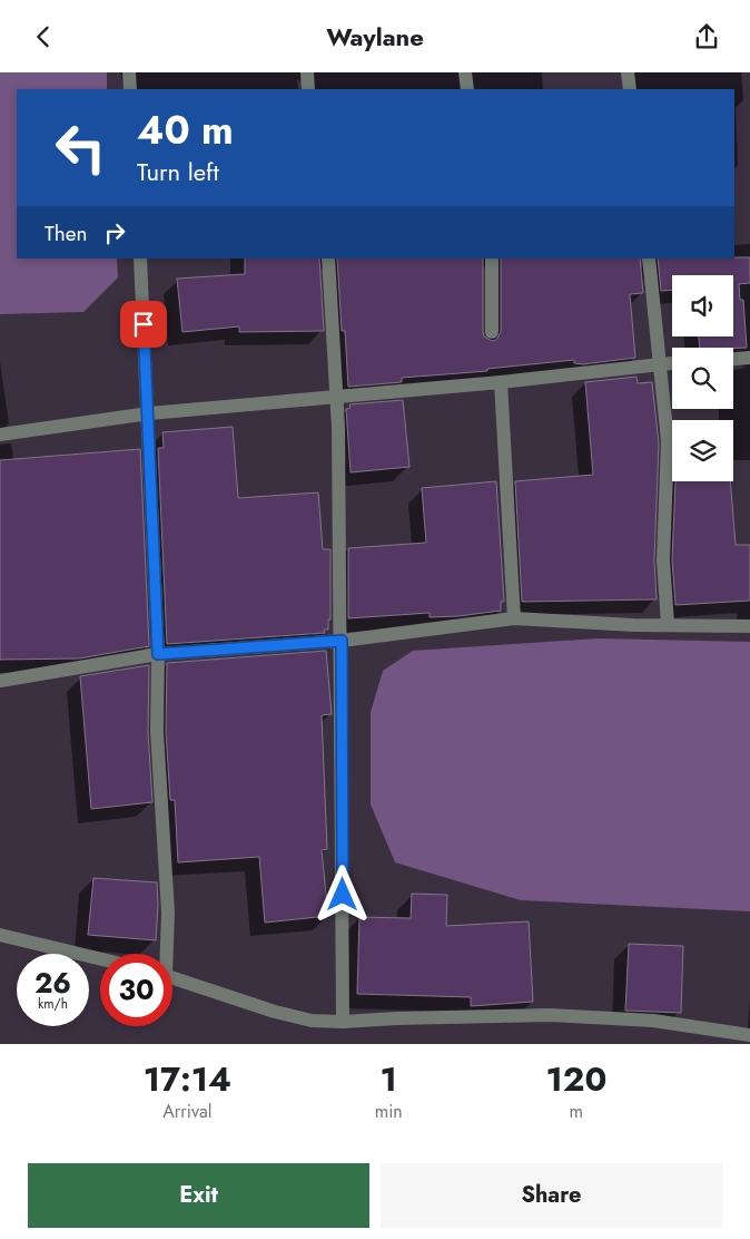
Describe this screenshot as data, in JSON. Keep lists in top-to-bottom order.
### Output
{
  "page": {
    "header": "Waylane",
    "turn": ["40 m", "Turn left"],
    "then": "Then",
    "speed": "26 km/h",
    "limit": "30",
    "eta": [
      "17:14",
      "Arrival",
      "1",
      "min",
      "120",
      "m"
    ],
    "buttons": ["Exit", "Share"]
  }
}
